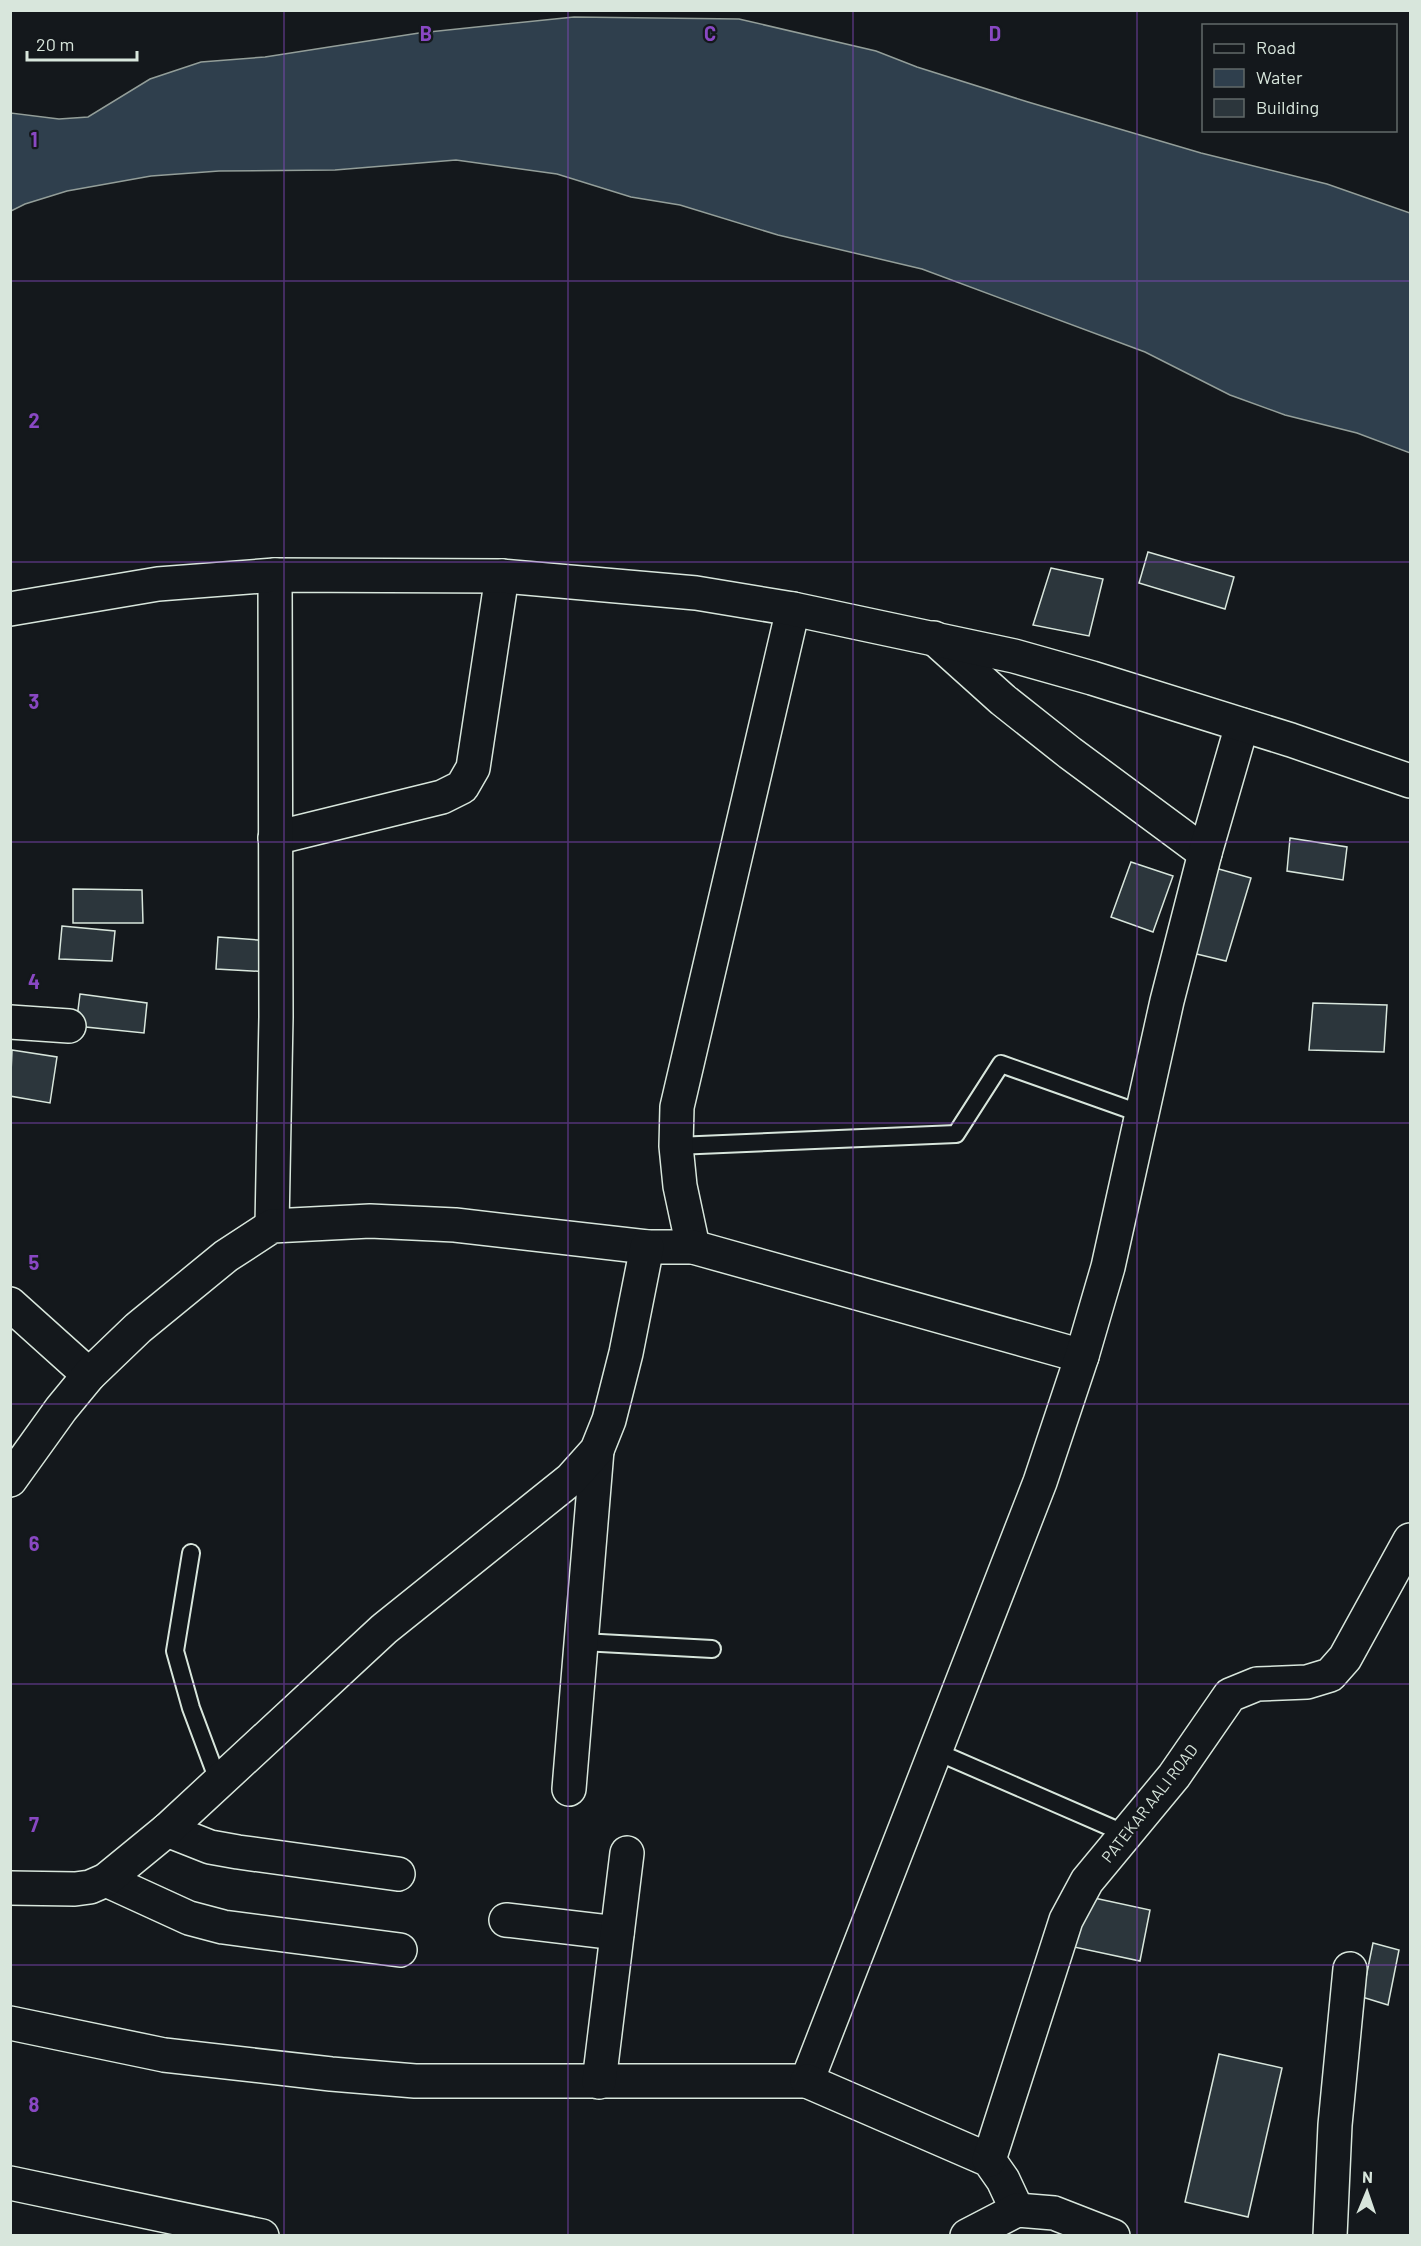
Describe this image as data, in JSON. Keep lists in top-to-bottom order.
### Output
{
  "streets": {
    "street": ["PATEKAR AALI ROAD"]
  },
  "legend": ["Road", "Water", "Building"],
  "scale_bar": "20 m",
  "north": "top",
  "grid": {
    "columns": ["B", "C", "D"],
    "rows": [
      "1",
      "2",
      "3",
      "4",
      "5",
      "6",
      "7",
      "8"
    ]
  }
}
